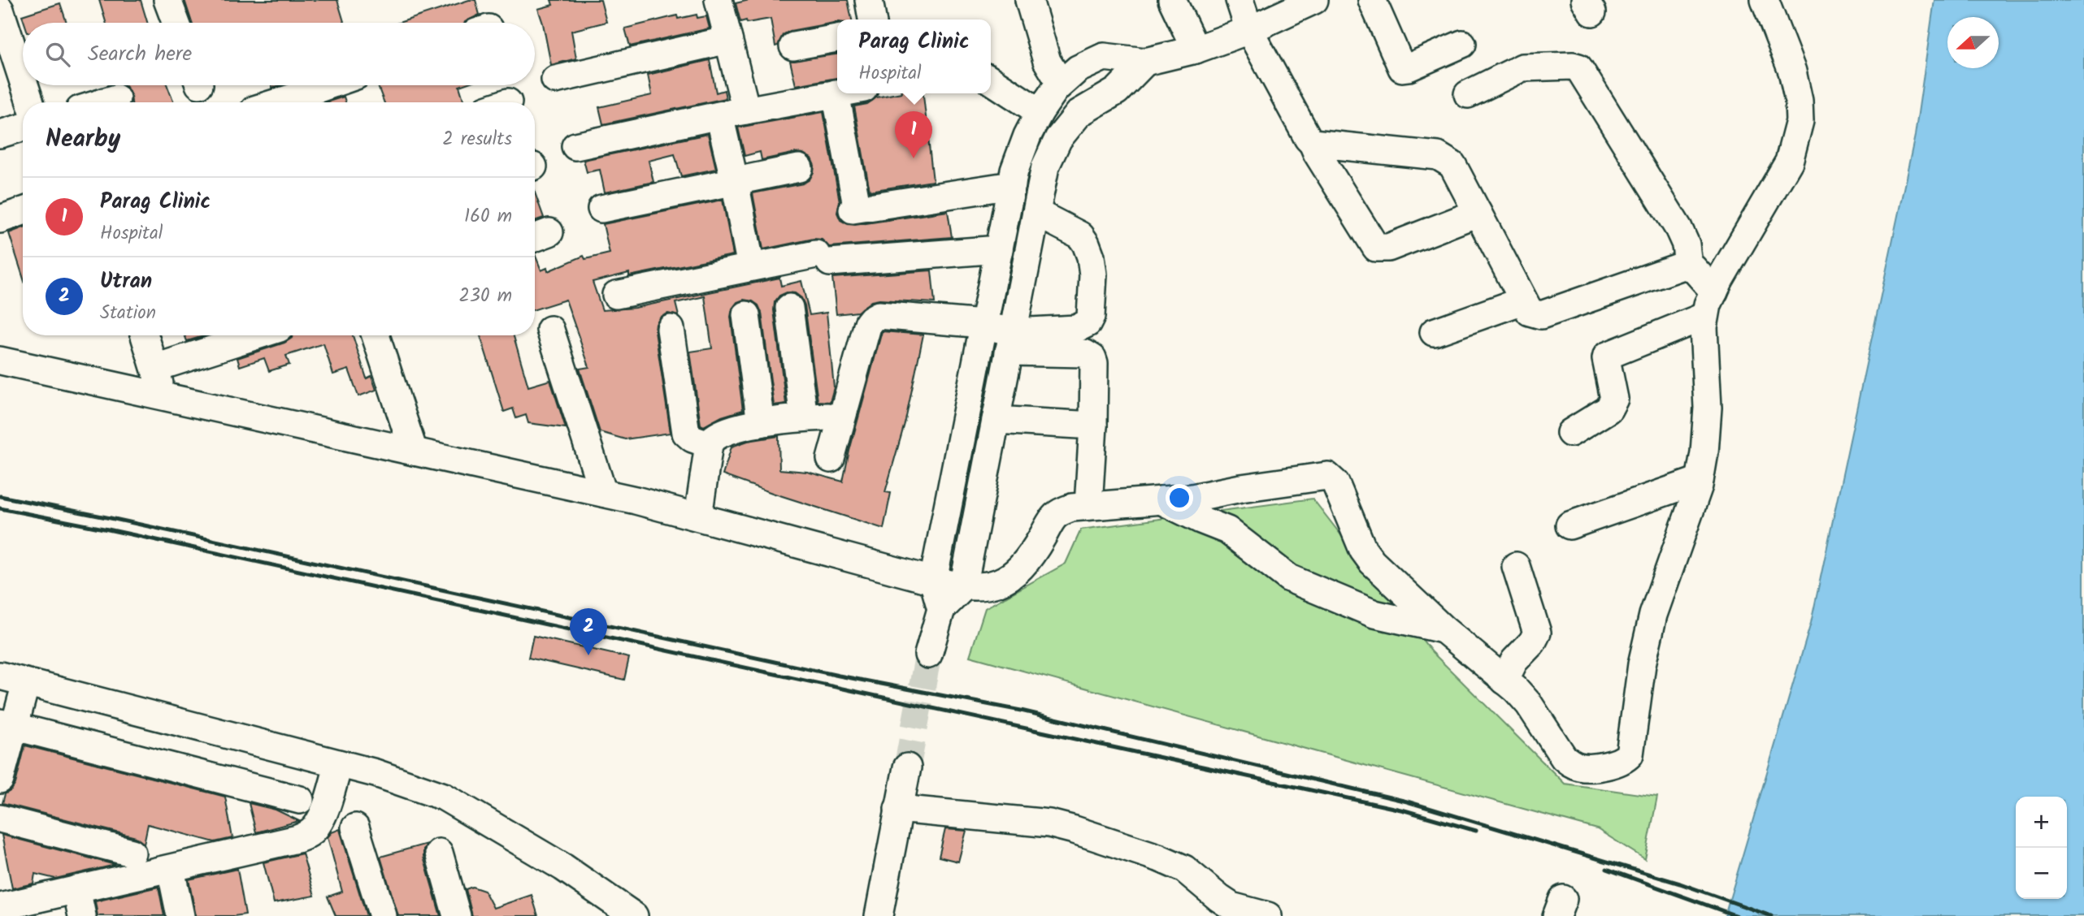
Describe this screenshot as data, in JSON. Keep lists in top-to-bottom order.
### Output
{
  "north": "left",
  "page": {
    "popup": ["Parag Clinic", "Hospital"],
    "search": "Search here",
    "heading": ["Nearby", "2 results"],
    "pins": ["1", "2"],
    "list": [
      {
        "mark": "1",
        "name": "Parag Clinic",
        "note": "Hospital",
        "value": "160 m"
      },
      {
        "mark": "2",
        "name": "Utran",
        "note": "Station",
        "value": "230 m"
      }
    ],
    "map_buttons": ["+", "−"]
  }
}
